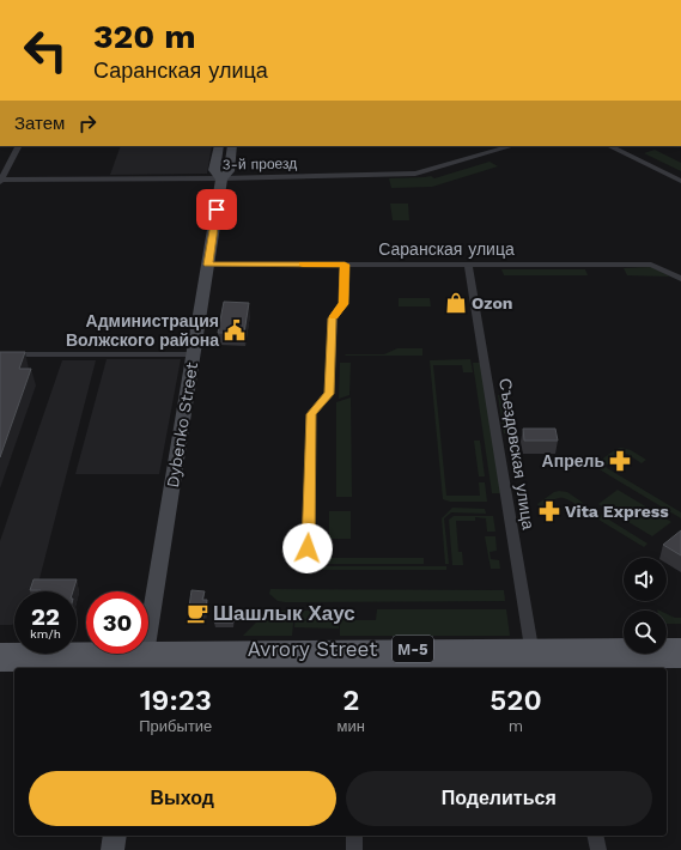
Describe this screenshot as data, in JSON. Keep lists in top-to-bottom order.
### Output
{
  "streets": {
    "main road": ["Dybenko Street", "Avrory Street", "М-5"],
    "street": ["3-й проезд", "Саранская улица", "Съездовская улица"]
  },
  "crossings": [
    ["3-й проезд", "Dybenko Street"],
    ["Саранская улица", "Dybenko Street"],
    ["Саранская улица", "Съездовская улица"],
    ["Dybenko Street", "Avrory Street"],
    ["Съездовская улица", "Avrory Street"]
  ],
  "places": {
    "shop": ["Ozon"],
    "public building": ["Администрация Волжского района"],
    "pharmacy": ["Апрель", "Vita Express"],
    "cafe": ["Шашлык Хаус"]
  },
  "page": {
    "turn": ["320 m", "Саранская улица"],
    "then": "Затем",
    "speed": "22 km/h",
    "limit": "30",
    "eta": [
      "19:23",
      "Прибытие",
      "2",
      "мин",
      "520",
      "m"
    ],
    "buttons": ["Выход", "Поделиться"]
  }
}
